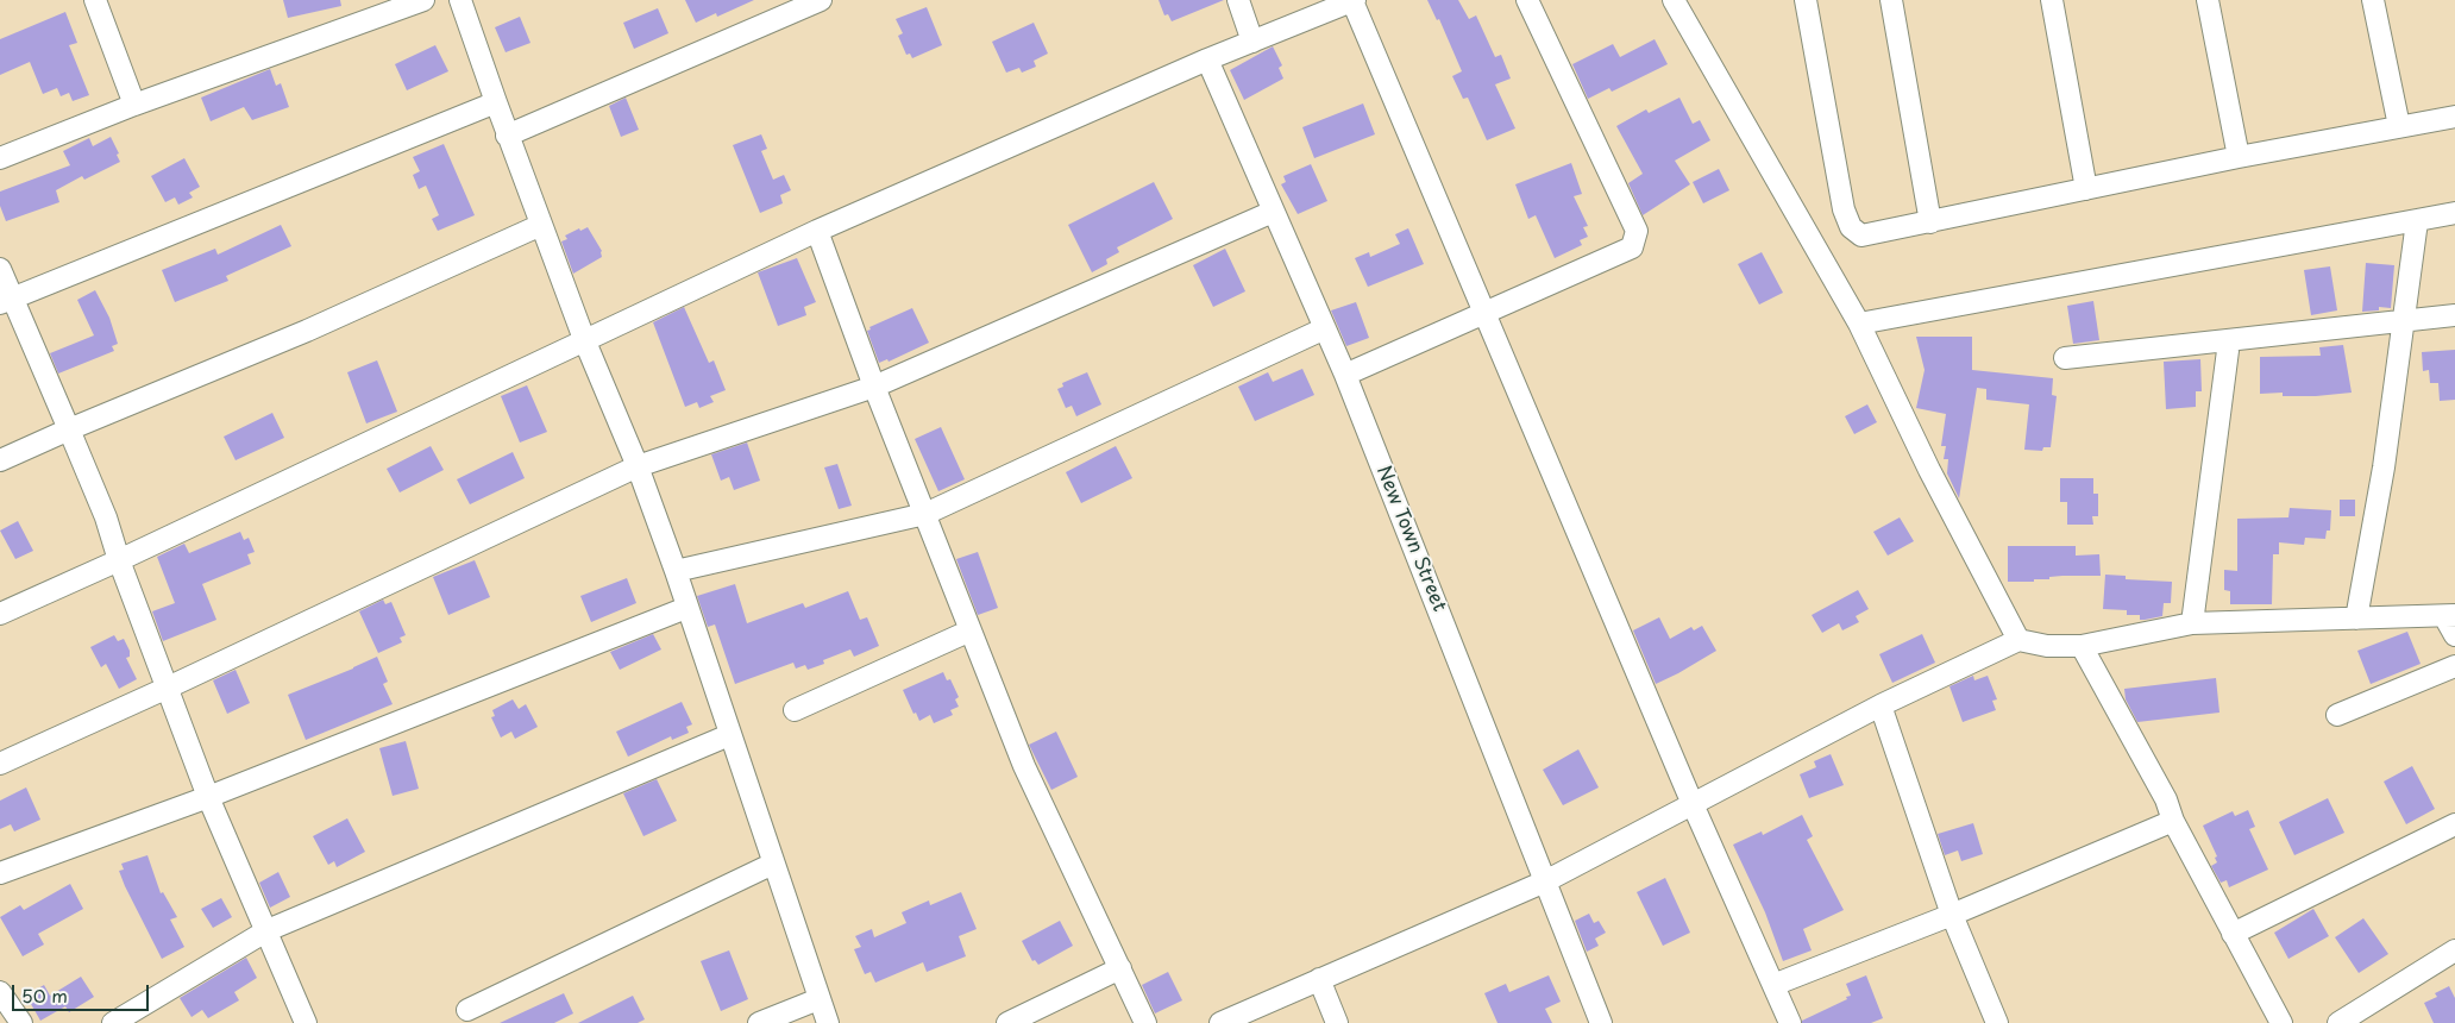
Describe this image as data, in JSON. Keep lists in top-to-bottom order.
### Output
{
  "streets": {
    "street": ["New Town Street"]
  },
  "scale_bar": "50 m"
}
